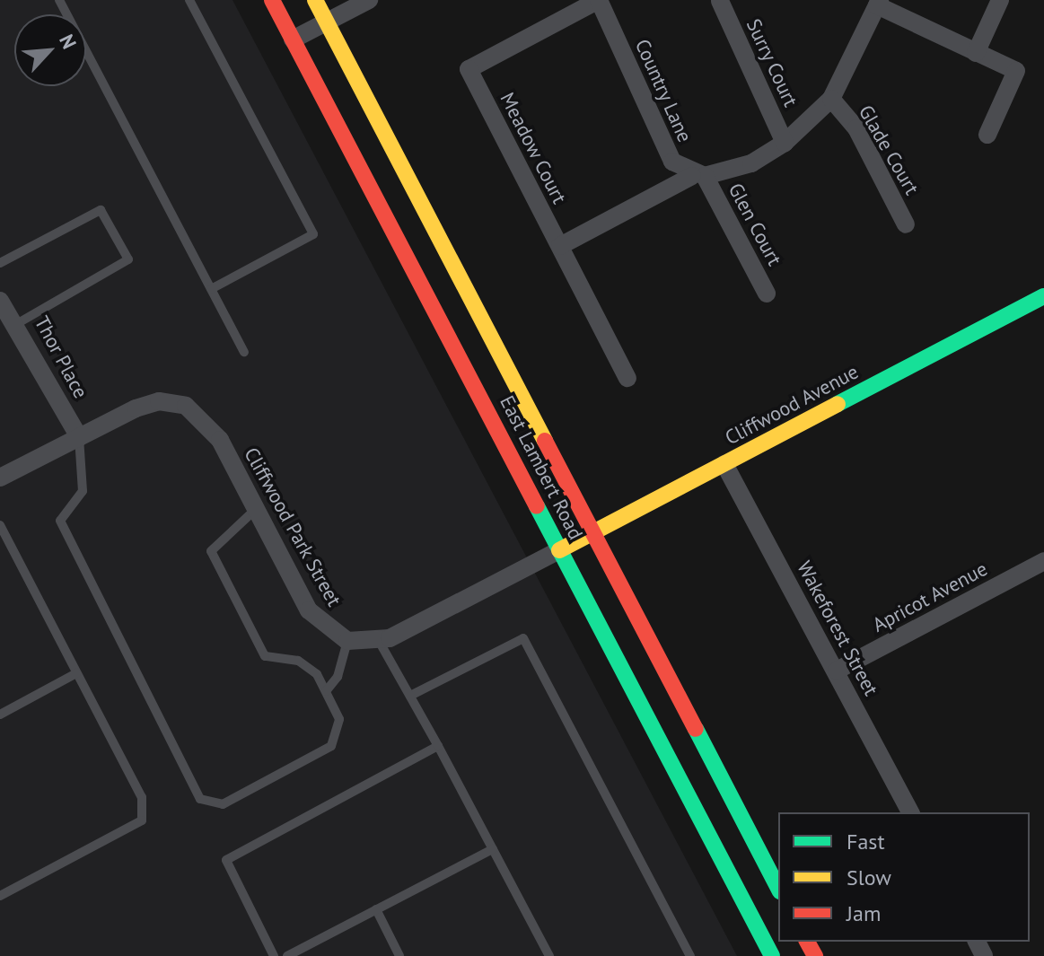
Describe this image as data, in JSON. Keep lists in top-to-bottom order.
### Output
{
  "streets": {
    "main road": ["Cliffwood Avenue", "East Lambert Road"],
    "street": [
      "Surry Court",
      "Country Lane",
      "Meadow Court",
      "Glade Court",
      "Glen Court",
      "Thor Place",
      "Cliffwood Park Street",
      "Apricot Avenue",
      "Wakeforest Street"
    ]
  },
  "crossings": [
    ["Country Lane", "Meadow Court"],
    ["Country Lane", "Glen Court"],
    ["Thor Place", "Cliffwood Park Street"],
    ["Cliffwood Avenue", "East Lambert Road"],
    ["Cliffwood Avenue", "Wakeforest Street"],
    ["Apricot Avenue", "Wakeforest Street"]
  ],
  "legend": ["Fast", "Slow", "Jam"],
  "north": "top right"
}
